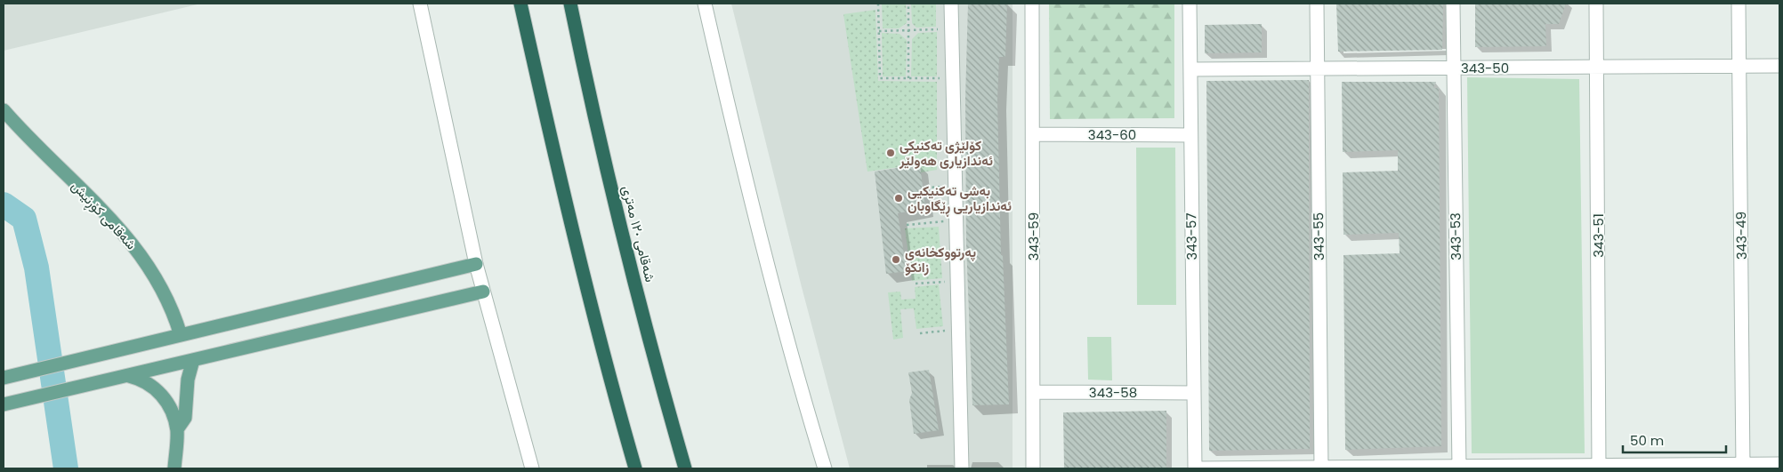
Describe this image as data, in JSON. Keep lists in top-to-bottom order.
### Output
{
  "streets": {
    "highway": ["شەقامی ١٢٠ مەتری"],
    "main road": ["شەقامی کۆڕنیش"],
    "street": [
      "343-50",
      "343-60",
      "343-51",
      "343-49",
      "343-59",
      "343-57",
      "343-55",
      "343-53",
      "343-58"
    ]
  },
  "crossings": [
    ["343-50", "343-51"],
    ["343-50", "343-49"],
    ["343-50", "343-57"],
    ["343-50", "343-55"],
    ["343-50", "343-53"],
    ["343-60", "343-59"],
    ["343-60", "343-57"],
    ["343-59", "343-58"],
    ["343-57", "343-58"]
  ],
  "places": ["کۆلێژی تەکنیکی ئەندازیاری هەولێر", "بەشی تەکنیکیی ئەندازیاریی ڕێگاوبان", "پەرتووکخانەی زانکۆ"],
  "scale_bar": "50 m"
}
